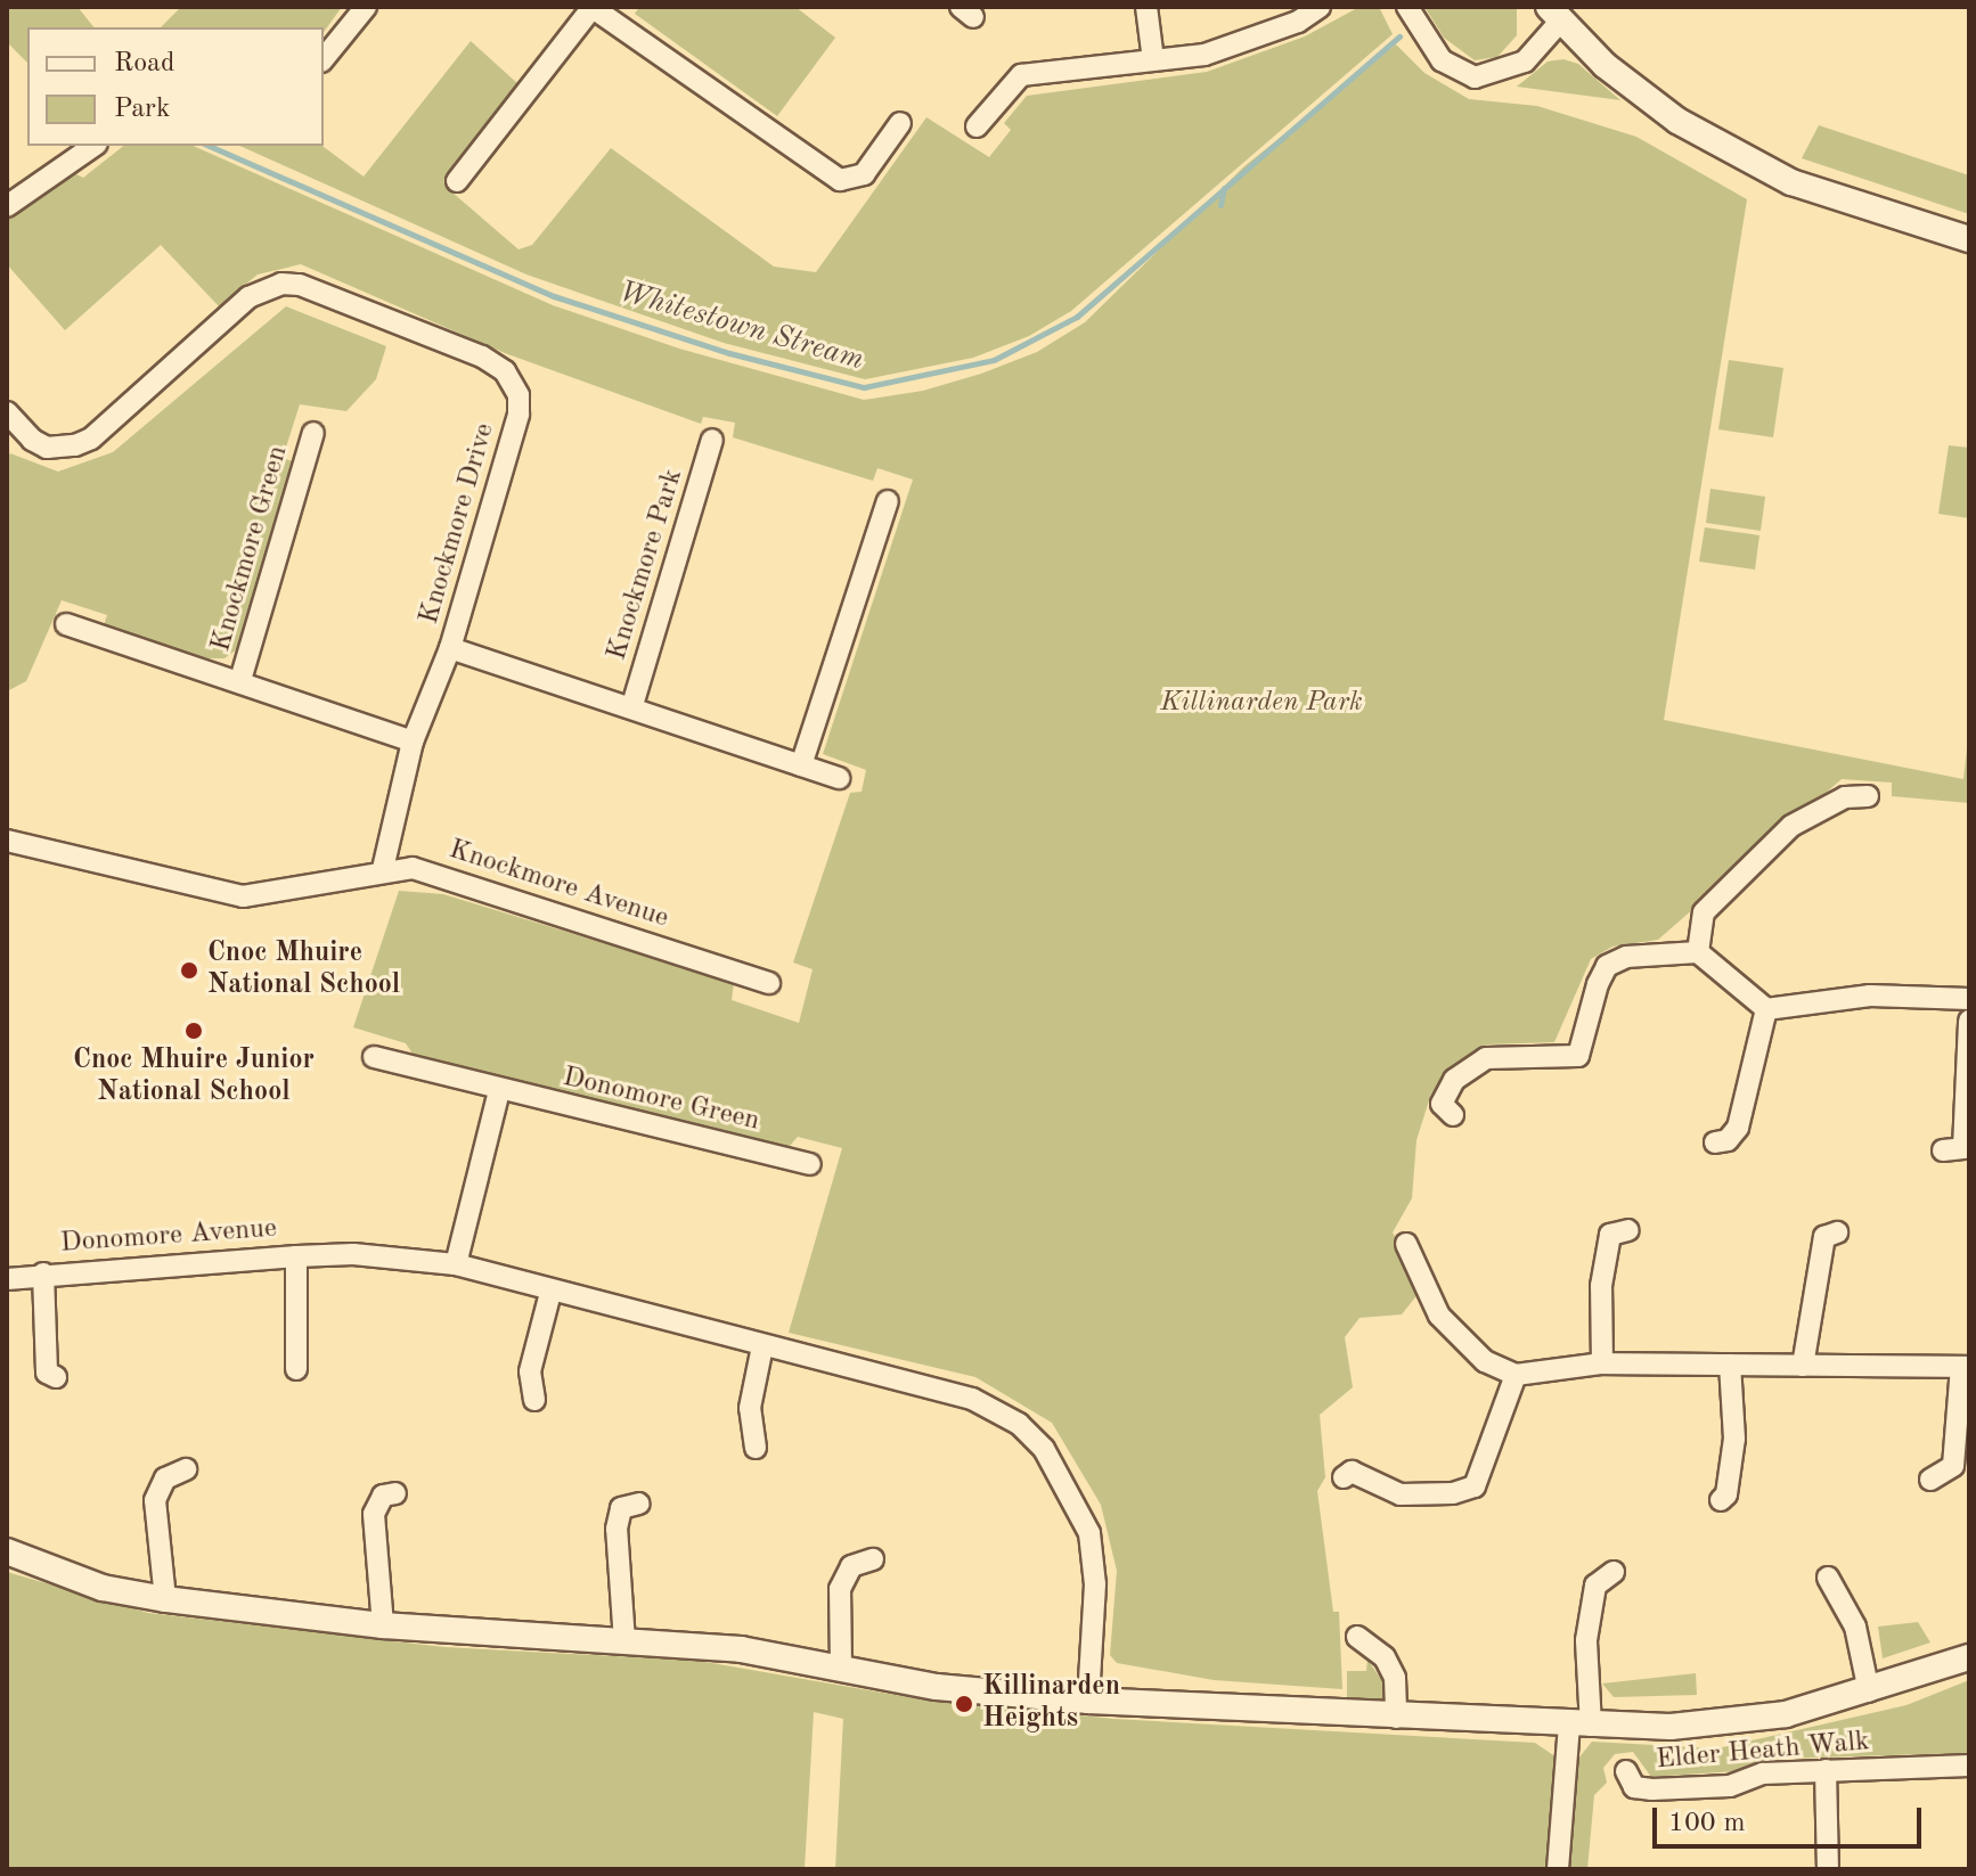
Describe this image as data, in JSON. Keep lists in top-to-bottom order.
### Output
{
  "streets": {
    "street": [
      "Knockmore Drive",
      "Knockmore Green",
      "Knockmore Park",
      "Knockmore Avenue",
      "Donomore Green",
      "Donomore Avenue",
      "Elder Heath Walk"
    ]
  },
  "crossings": [
    ["Knockmore Drive", "Knockmore Green"],
    ["Knockmore Drive", "Knockmore Park"],
    ["Knockmore Drive", "Knockmore Avenue"]
  ],
  "water": ["Whitestown Stream"],
  "parks": ["Killinarden Park"],
  "places": ["Cnoc Mhuire National School", "Cnoc Mhuire Junior National School", "Killinarden Heights"],
  "legend": ["Road", "Park"],
  "scale_bar": "100 m"
}
